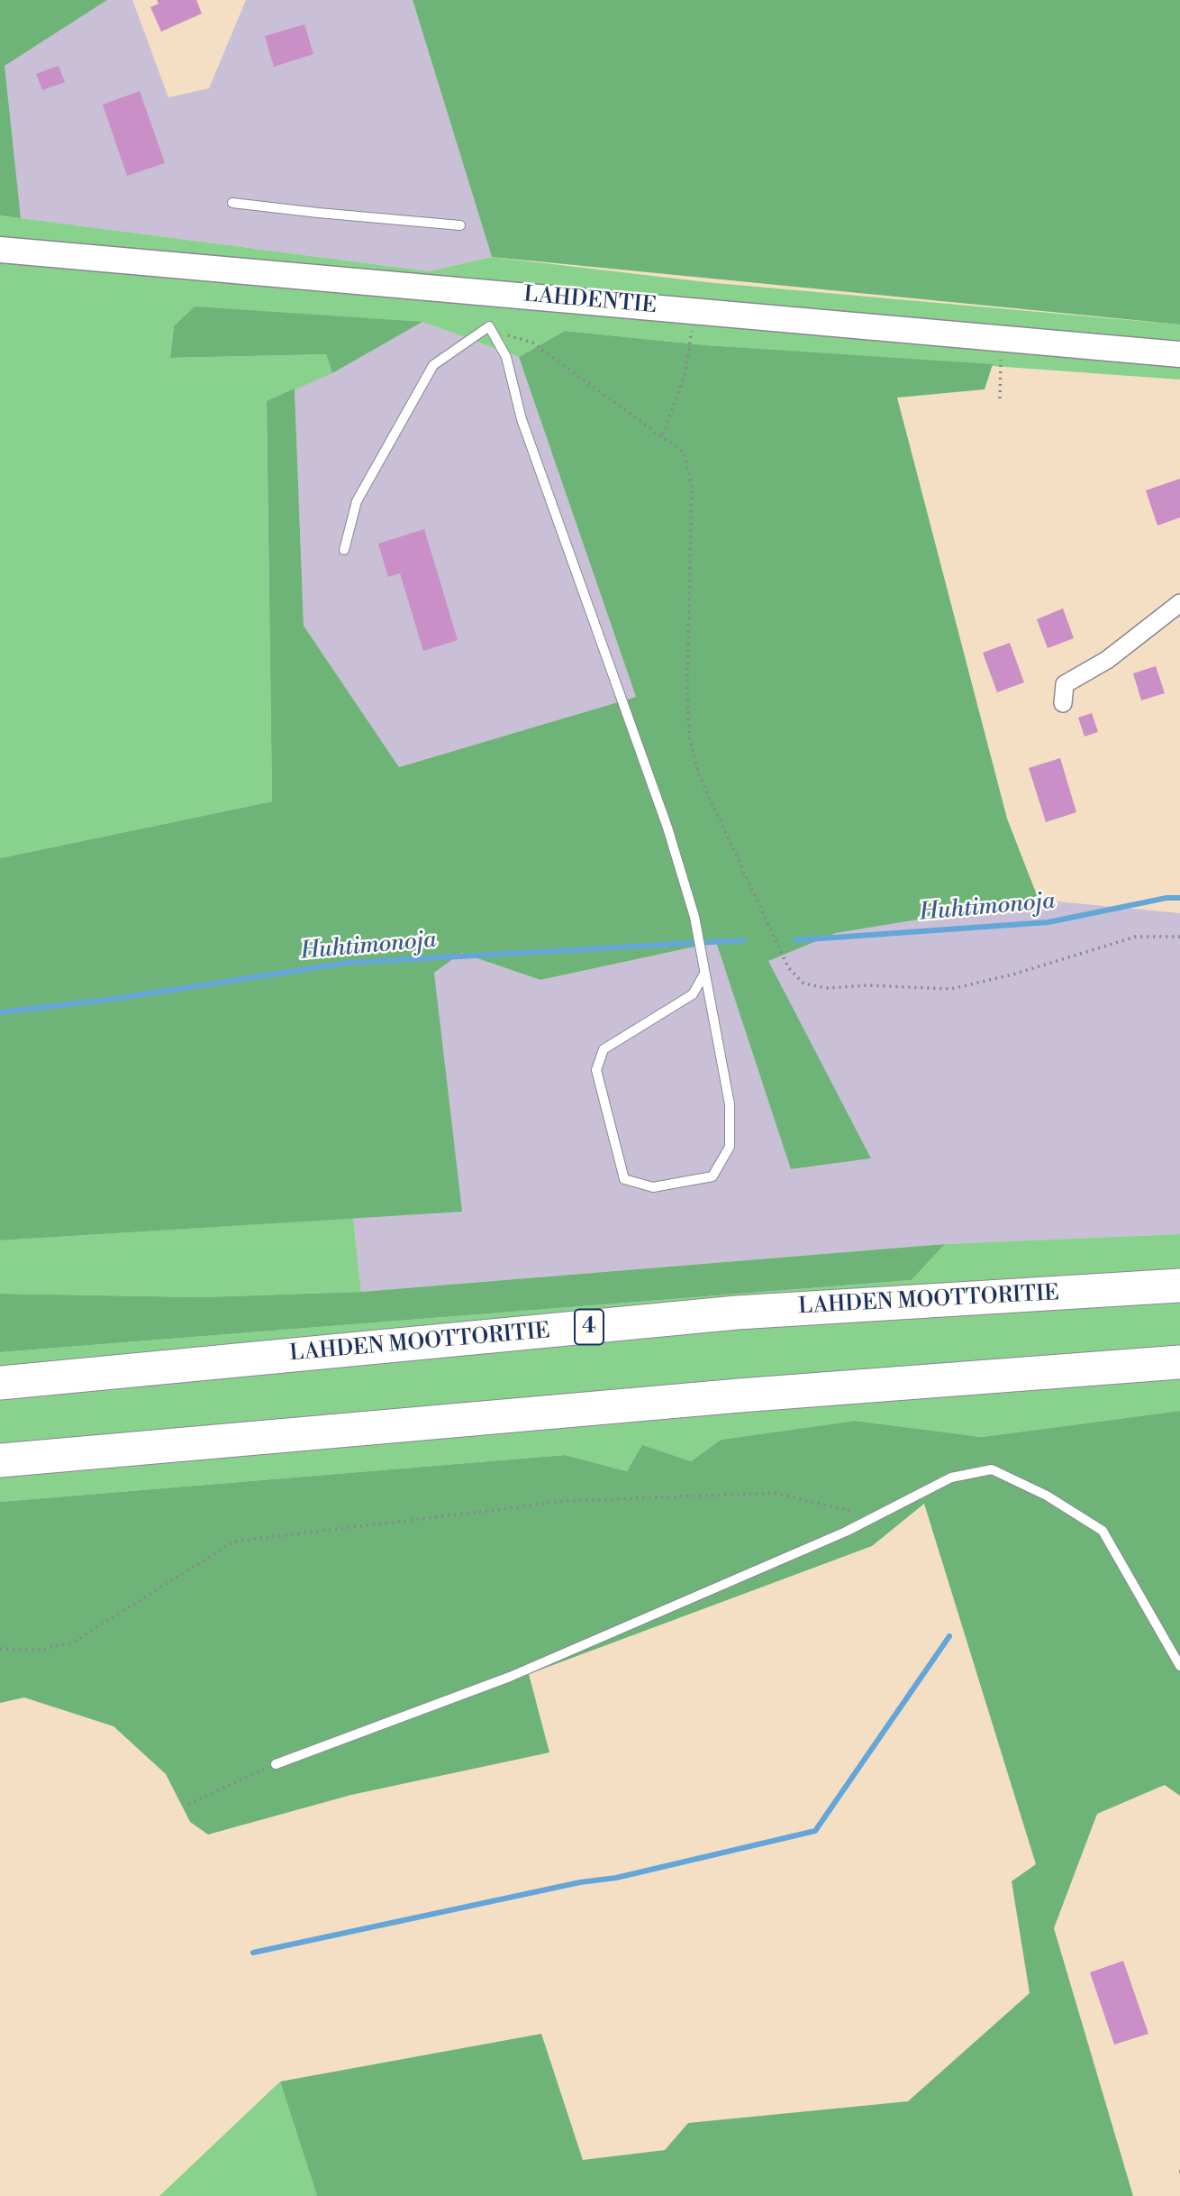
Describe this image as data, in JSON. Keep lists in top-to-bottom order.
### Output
{
  "streets": {
    "highway": ["LAHDEN MOOTTORITIE", "4"],
    "main road": ["LAHDENTIE"]
  },
  "water": ["Huhtimonoja"]
}
